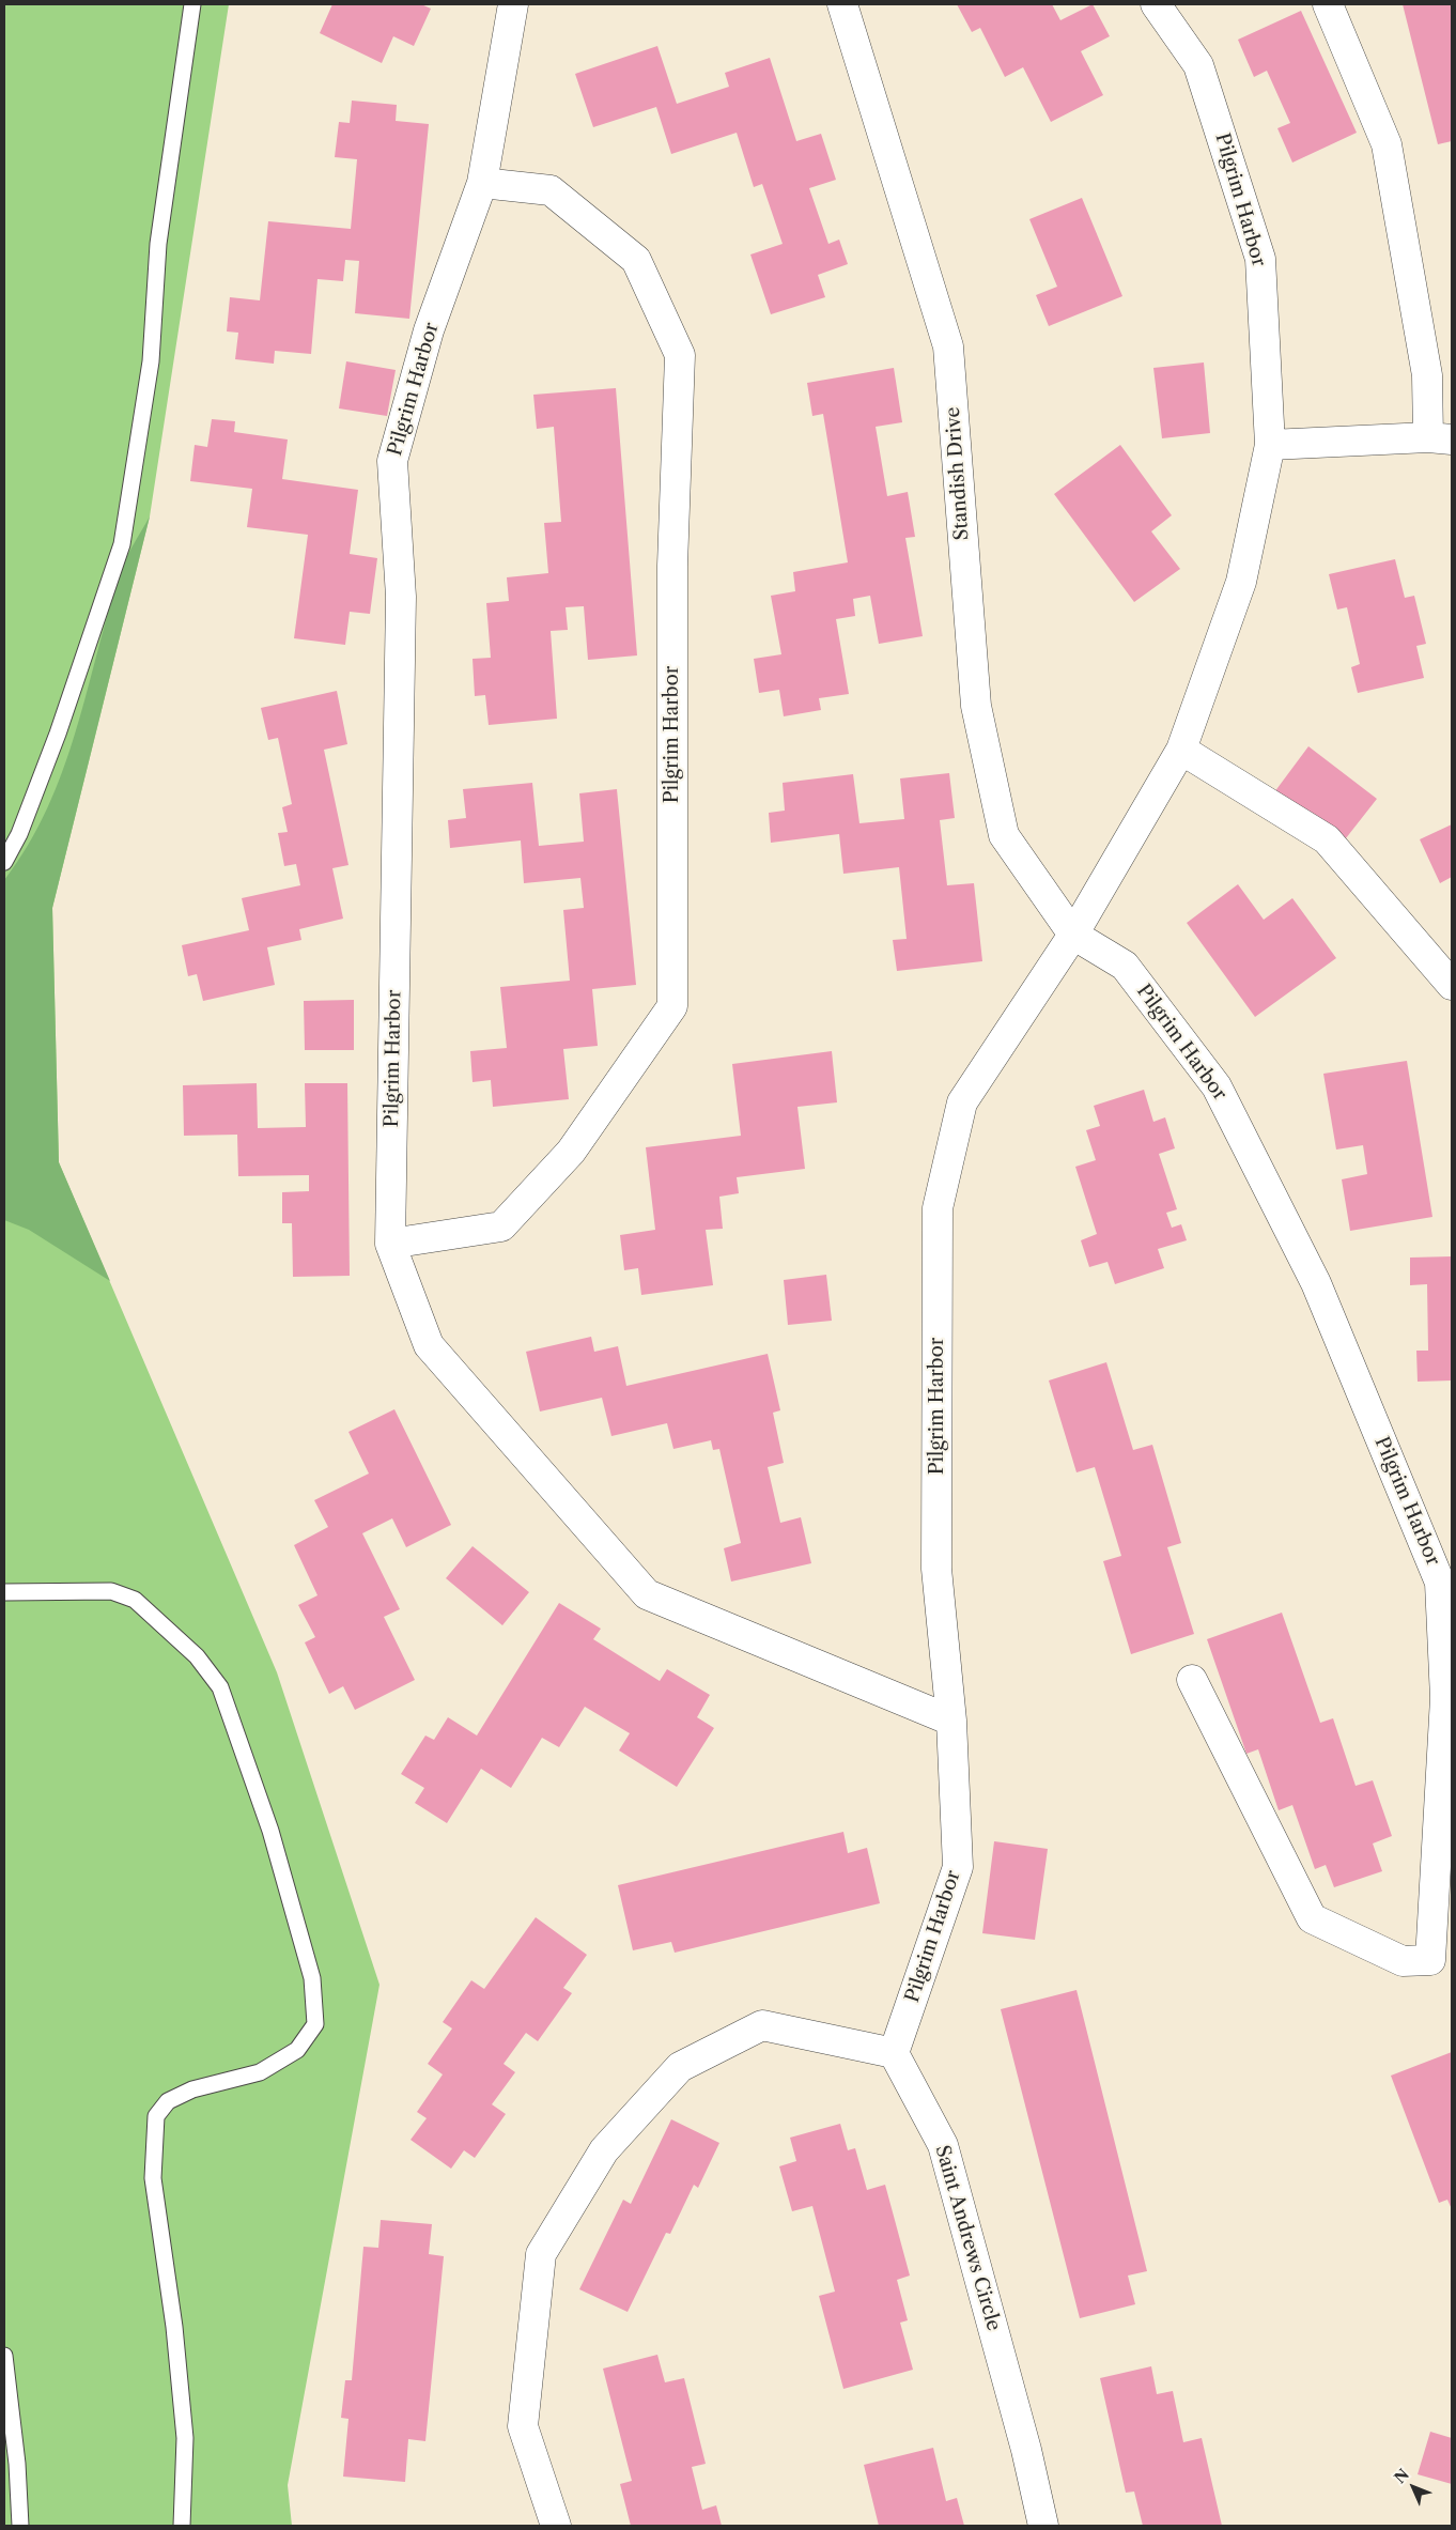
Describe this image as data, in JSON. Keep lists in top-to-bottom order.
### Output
{
  "streets": {
    "street": ["Pilgrim Harbor", "Standish Drive", "Saint Andrews Circle"]
  },
  "crossings": [
    ["Pilgrim Harbor", "Standish Drive"],
    ["Pilgrim Harbor", "Saint Andrews Circle"]
  ],
  "north": "top left"
}
